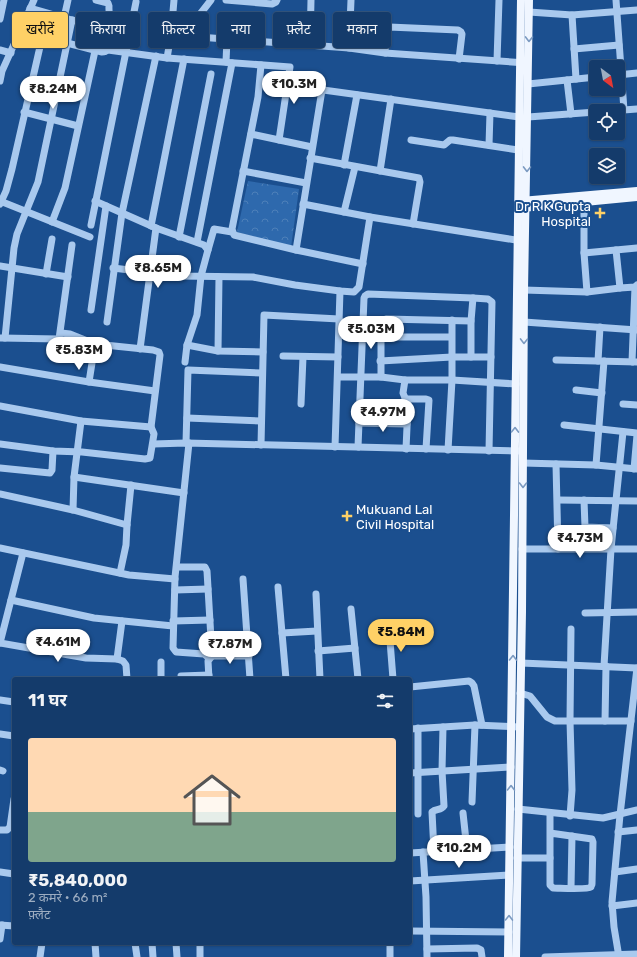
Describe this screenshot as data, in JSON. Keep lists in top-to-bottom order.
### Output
{
  "places": {
    "health": ["Dr R K Gupta Hospital", "Mukuand Lal Civil Hospital"]
  },
  "north": "bottom right",
  "page": {
    "chip": [
      "खरीदें",
      "किराया",
      "फ़िल्टर",
      "नया",
      "फ़्लैट",
      "मकान"
    ],
    "price": [
      "₹10.3M",
      "₹8.24M",
      "₹8.65M",
      "₹5.03M",
      "₹5.83M",
      "₹4.97M",
      "₹4.73M",
      "₹5.84M",
      "₹4.61M",
      "₹7.87M",
      "₹10.2M"
    ],
    "heading": "11 घर",
    "list": [
      {
        "name": "₹5,840,000",
        "note": "2 कमरे · 66 m² · फ़्लैट"
      }
    ]
  }
}
